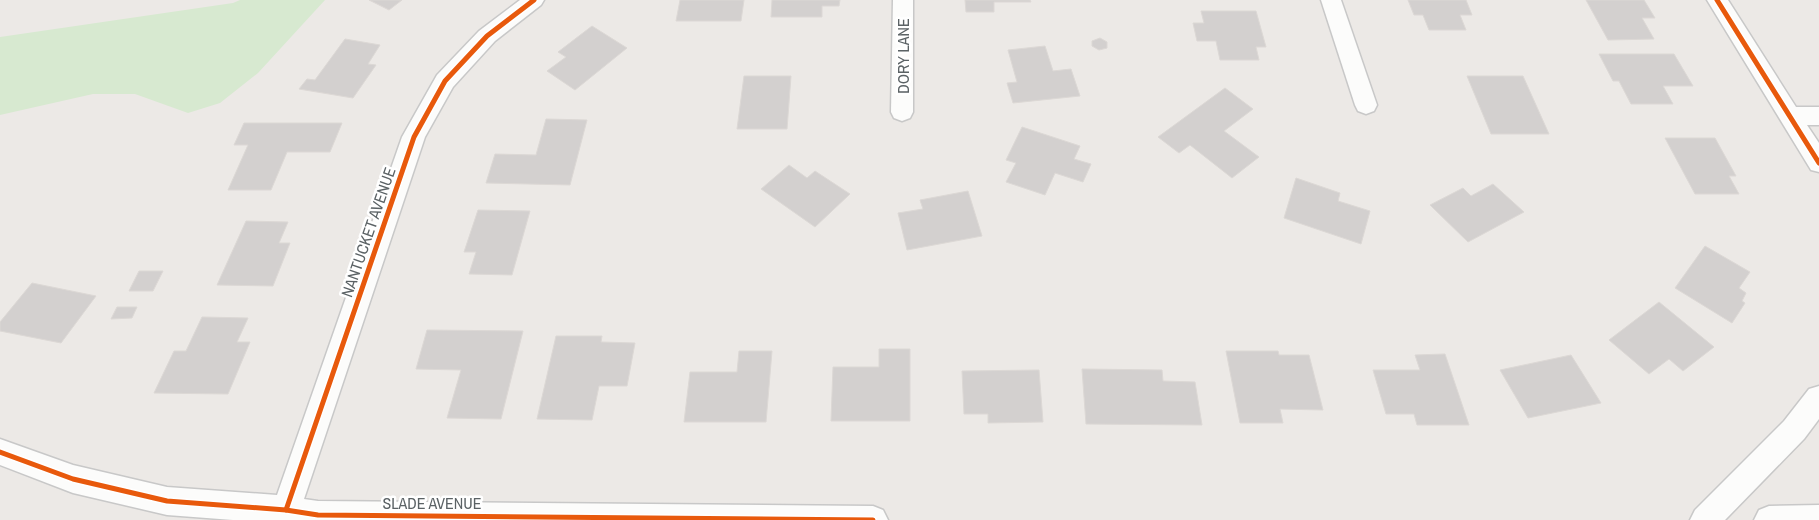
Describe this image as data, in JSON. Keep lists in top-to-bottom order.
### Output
{
  "streets": {
    "street": ["DORY LANE", "NANTUCKET AVENUE", "SLADE AVENUE"]
  },
  "crossings": [
    ["NANTUCKET AVENUE", "SLADE AVENUE"]
  ]
}
